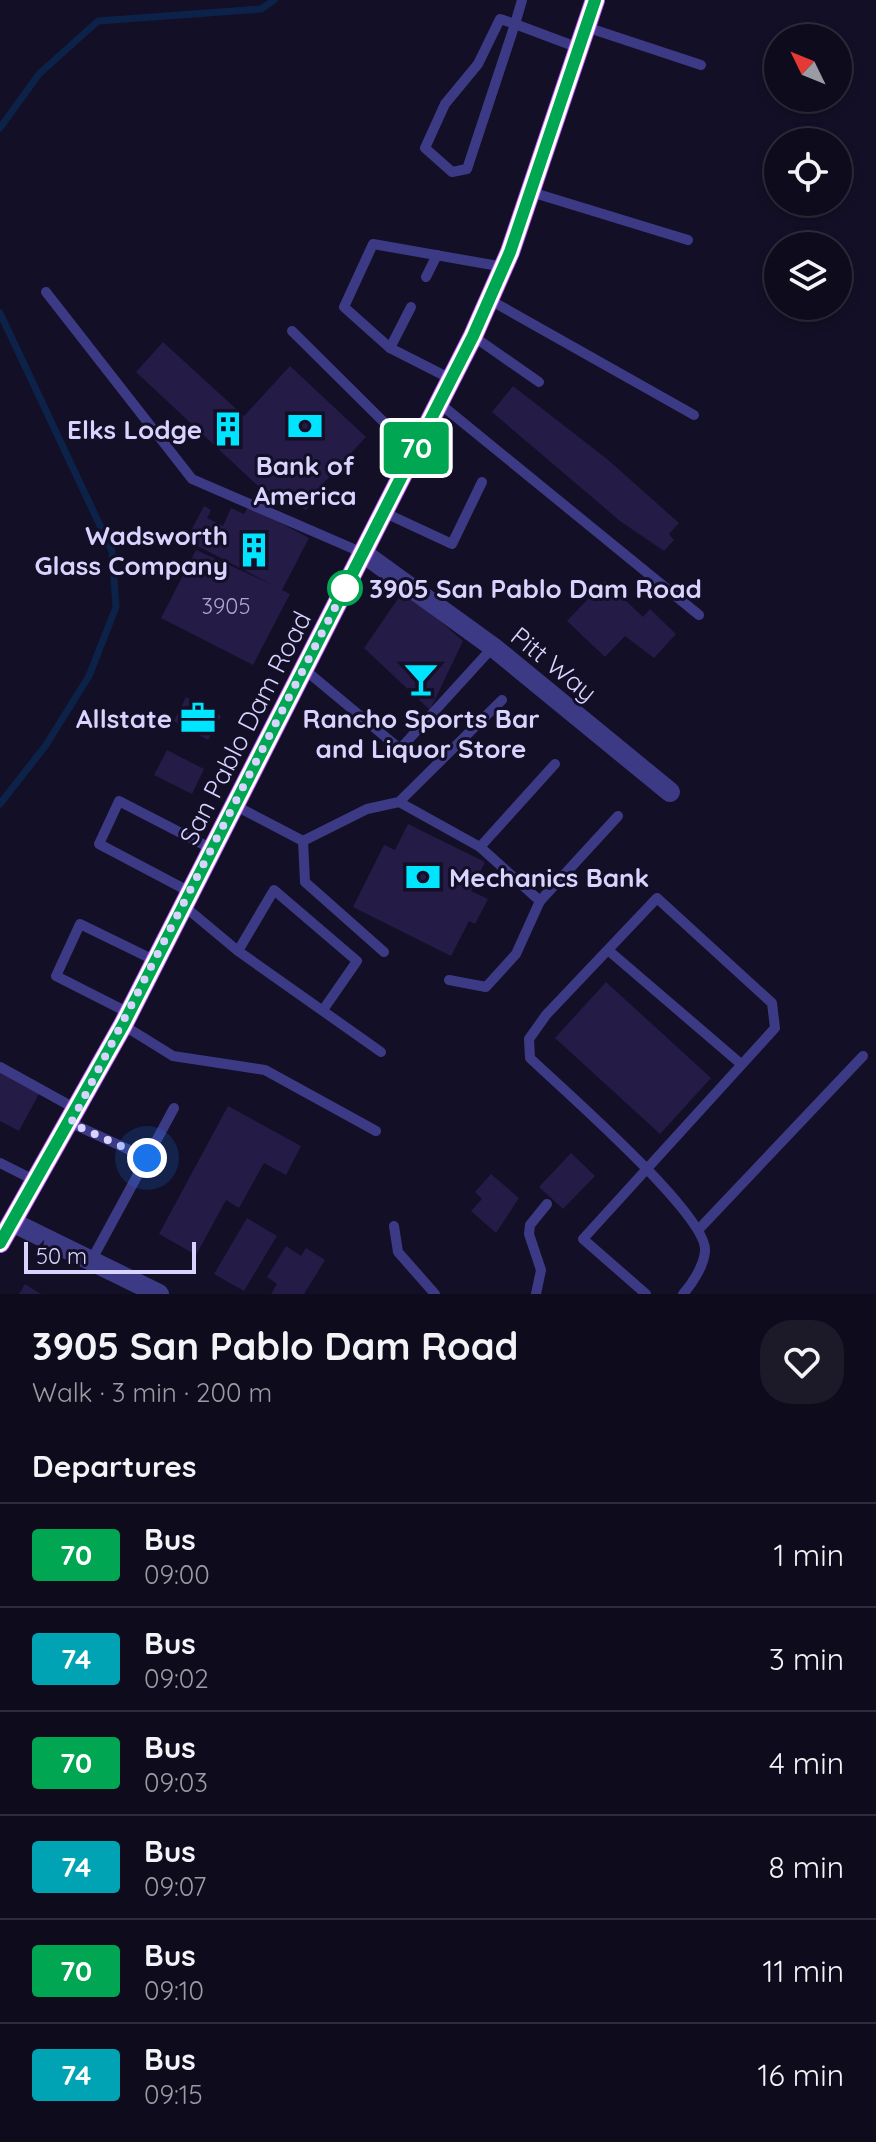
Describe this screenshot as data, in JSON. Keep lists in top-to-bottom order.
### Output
{
  "streets": {
    "main road": ["San Pablo Dam Road"],
    "street": ["Pitt Way"]
  },
  "crossings": [
    ["Pitt Way", "San Pablo Dam Road"]
  ],
  "places": {
    "bank": ["Bank of America", "Mechanics Bank"],
    "building": ["Elks Lodge", "Wadsworth Glass Company"],
    "other": ["3905 San Pablo Dam Road"],
    "bar": ["Rancho Sports Bar and Liquor Store"],
    "office": ["Allstate"]
  },
  "lines": ["bus line 70"],
  "house_numbers": ["3905"],
  "scale_bar": "50 m",
  "north": "top left",
  "page": {
    "on_map": "70",
    "scale": "50 m",
    "heading": [
      ["3905 San Pablo Dam Road", "Walk · 3 min · 200 m"],
      "Departures"
    ],
    "list": [
      {
        "mark": "70",
        "name": "Bus",
        "note": "09:00",
        "value": "1 min"
      },
      {
        "mark": "74",
        "name": "Bus",
        "note": "09:02",
        "value": "3 min"
      },
      {
        "mark": "70",
        "name": "Bus",
        "note": "09:03",
        "value": "4 min"
      },
      {
        "mark": "74",
        "name": "Bus",
        "note": "09:07",
        "value": "8 min"
      },
      {
        "mark": "70",
        "name": "Bus",
        "note": "09:10",
        "value": "11 min"
      },
      {
        "mark": "74",
        "name": "Bus",
        "note": "09:15",
        "value": "16 min"
      }
    ]
  }
}
